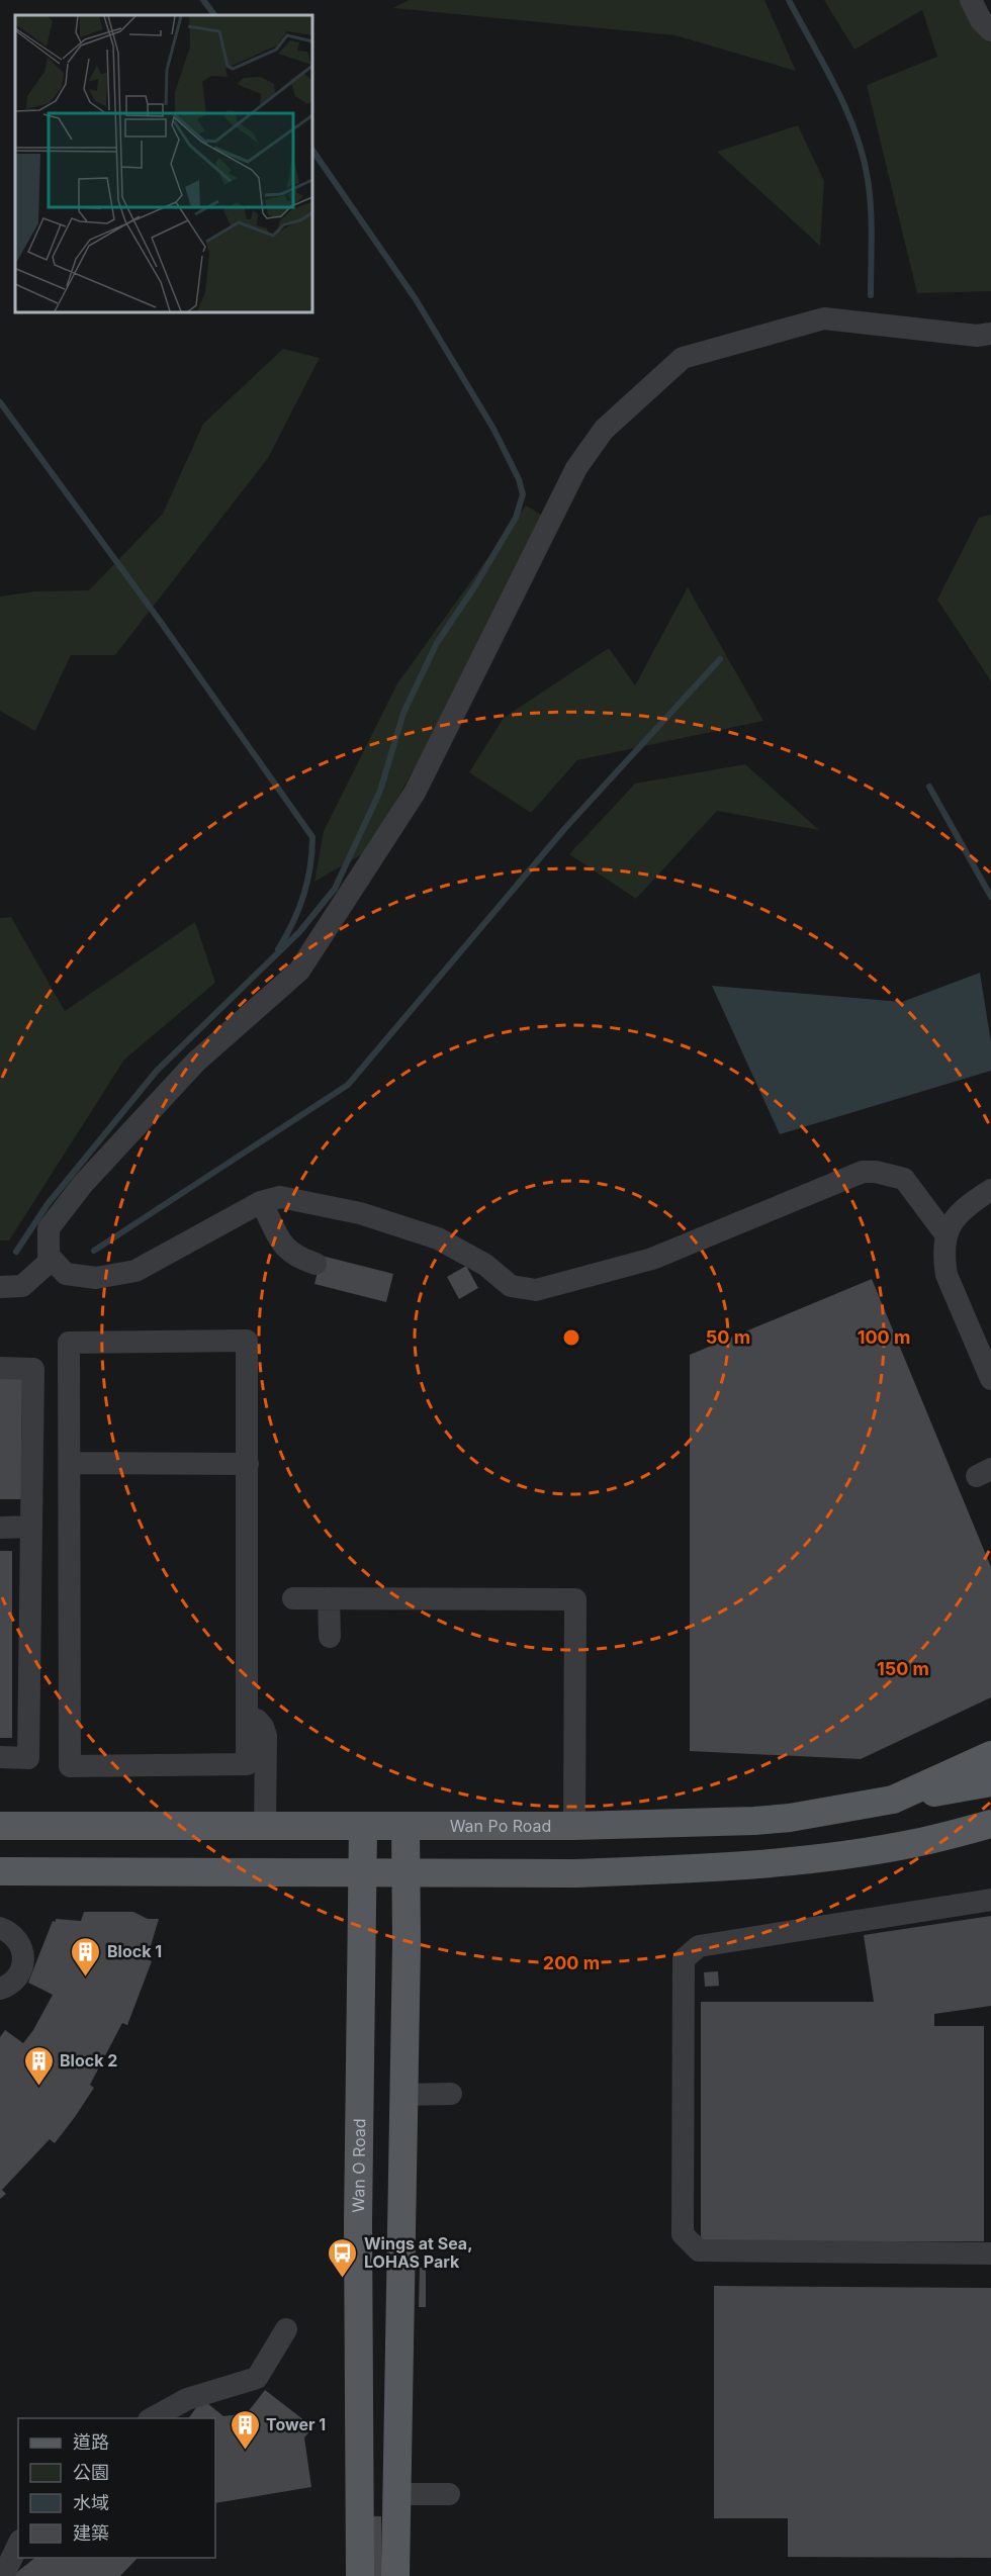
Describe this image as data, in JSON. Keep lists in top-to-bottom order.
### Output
{
  "streets": {
    "main road": ["Wan Po Road", "Wan O Road"]
  },
  "crossings": [
    ["Wan Po Road", "Wan O Road"]
  ],
  "places": {
    "building": ["Block 1", "Block 2", "Tower 1"],
    "bus stop": ["Wings at Sea, LOHAS Park"]
  },
  "legend": [
    "道路",
    "公園",
    "水域",
    "建築"
  ],
  "rings": [
    "50 m",
    "100 m",
    "150 m",
    "200 m"
  ]
}
